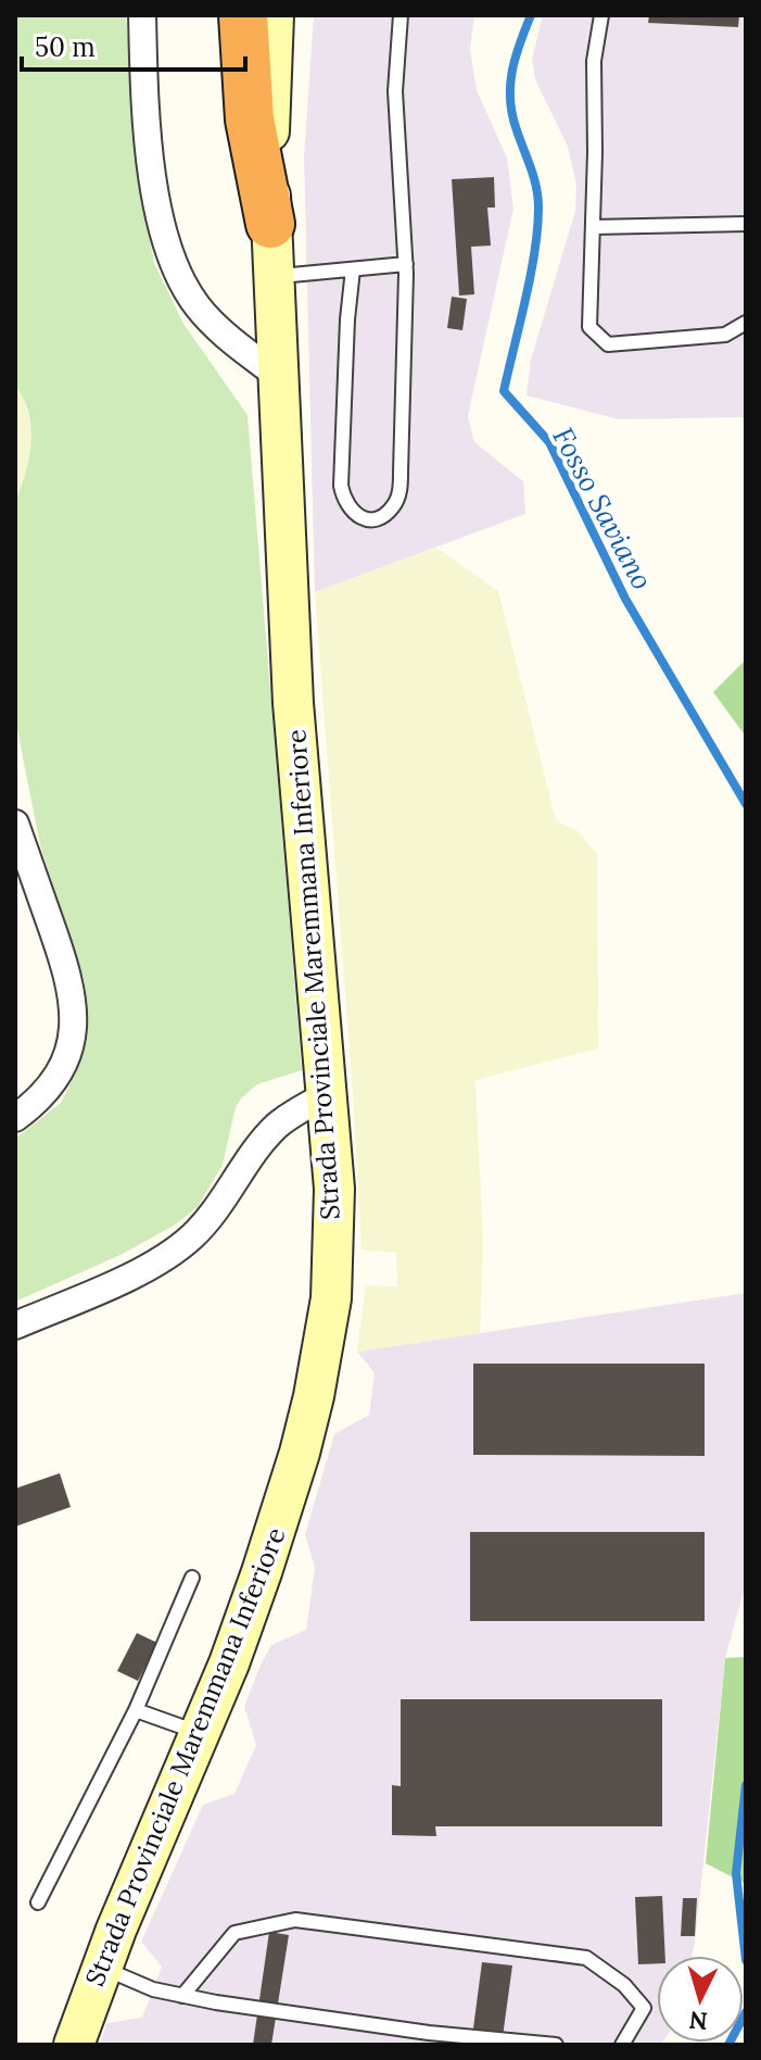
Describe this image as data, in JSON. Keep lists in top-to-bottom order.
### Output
{
  "streets": {
    "main road": ["Strada Provinciale Maremmana Inferiore"]
  },
  "water": ["Fosso Saviano"],
  "scale_bar": "50 m",
  "north": "bottom"
}
